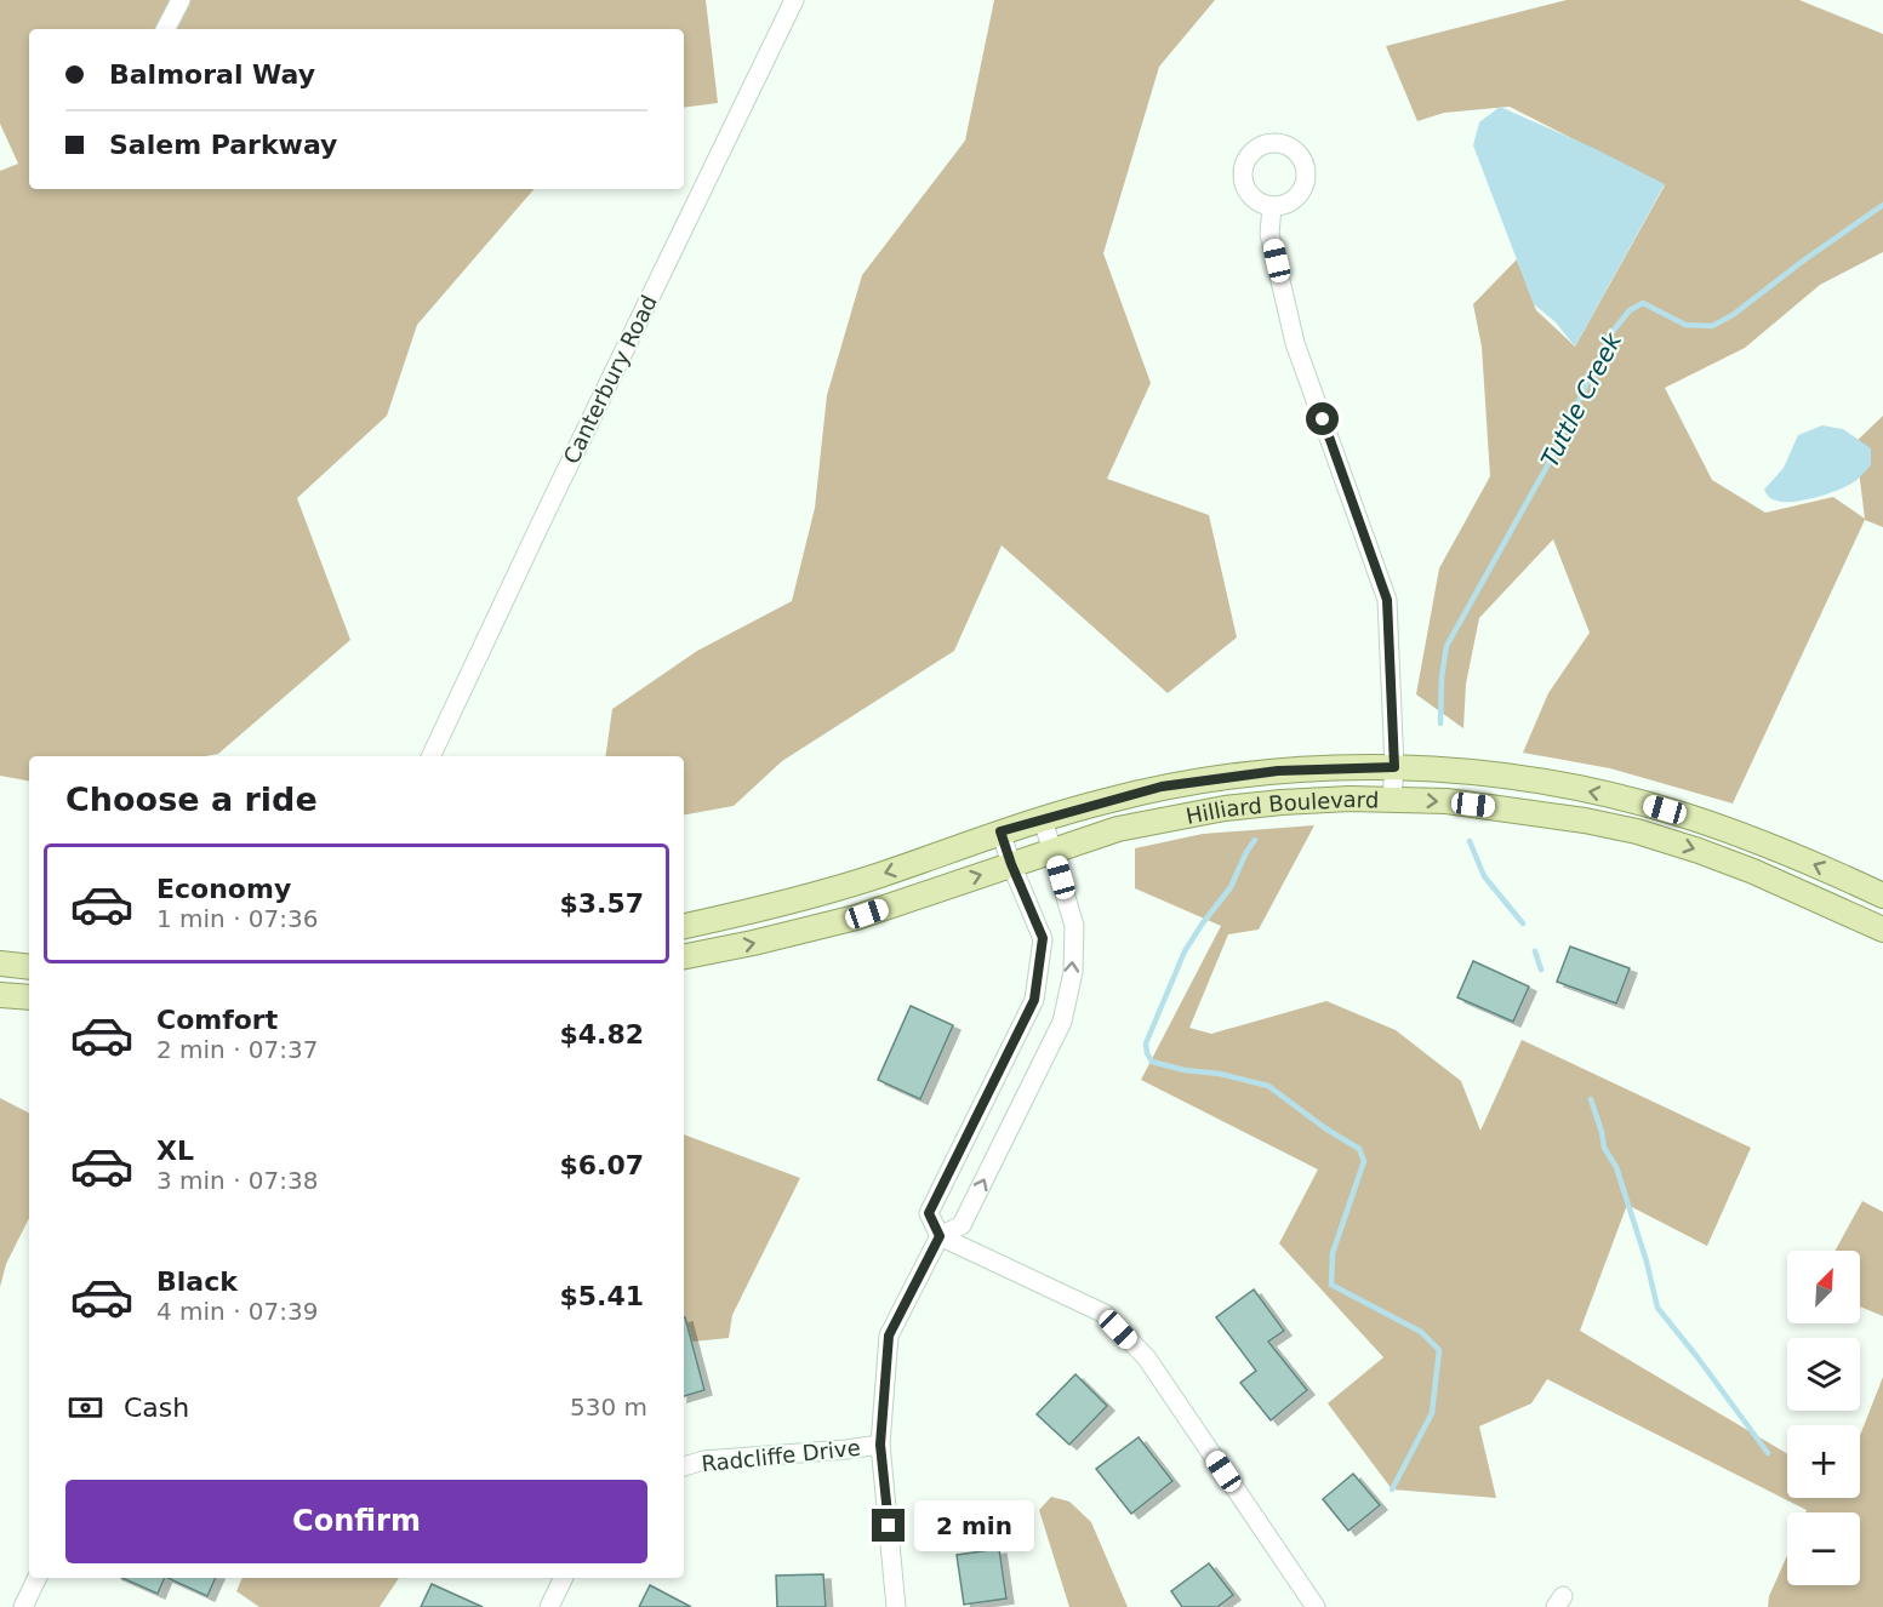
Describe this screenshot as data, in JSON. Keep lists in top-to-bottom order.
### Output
{
  "streets": {
    "main road": ["Hilliard Boulevard"],
    "street": ["Canterbury Road", "Radcliffe Drive"]
  },
  "water": ["Tuttle Creek"],
  "north": "top right",
  "page": {
    "banner": ["Balmoral Way", "Salem Parkway"],
    "heading": "Choose a ride",
    "list": [
      {
        "name": "Economy",
        "note": "1 min · 07:36",
        "value": "$3.57"
      },
      {
        "name": "Comfort",
        "note": "2 min · 07:37",
        "value": "$4.82"
      },
      {
        "name": "XL",
        "note": "3 min · 07:38",
        "value": "$6.07"
      },
      {
        "name": "Black",
        "note": "4 min · 07:39",
        "value": "$5.41"
      }
    ],
    "map_buttons": ["+", "−"],
    "pay": ["Cash", "530 m"],
    "buttons": "Confirm",
    "bubble": "2 min"
  }
}
